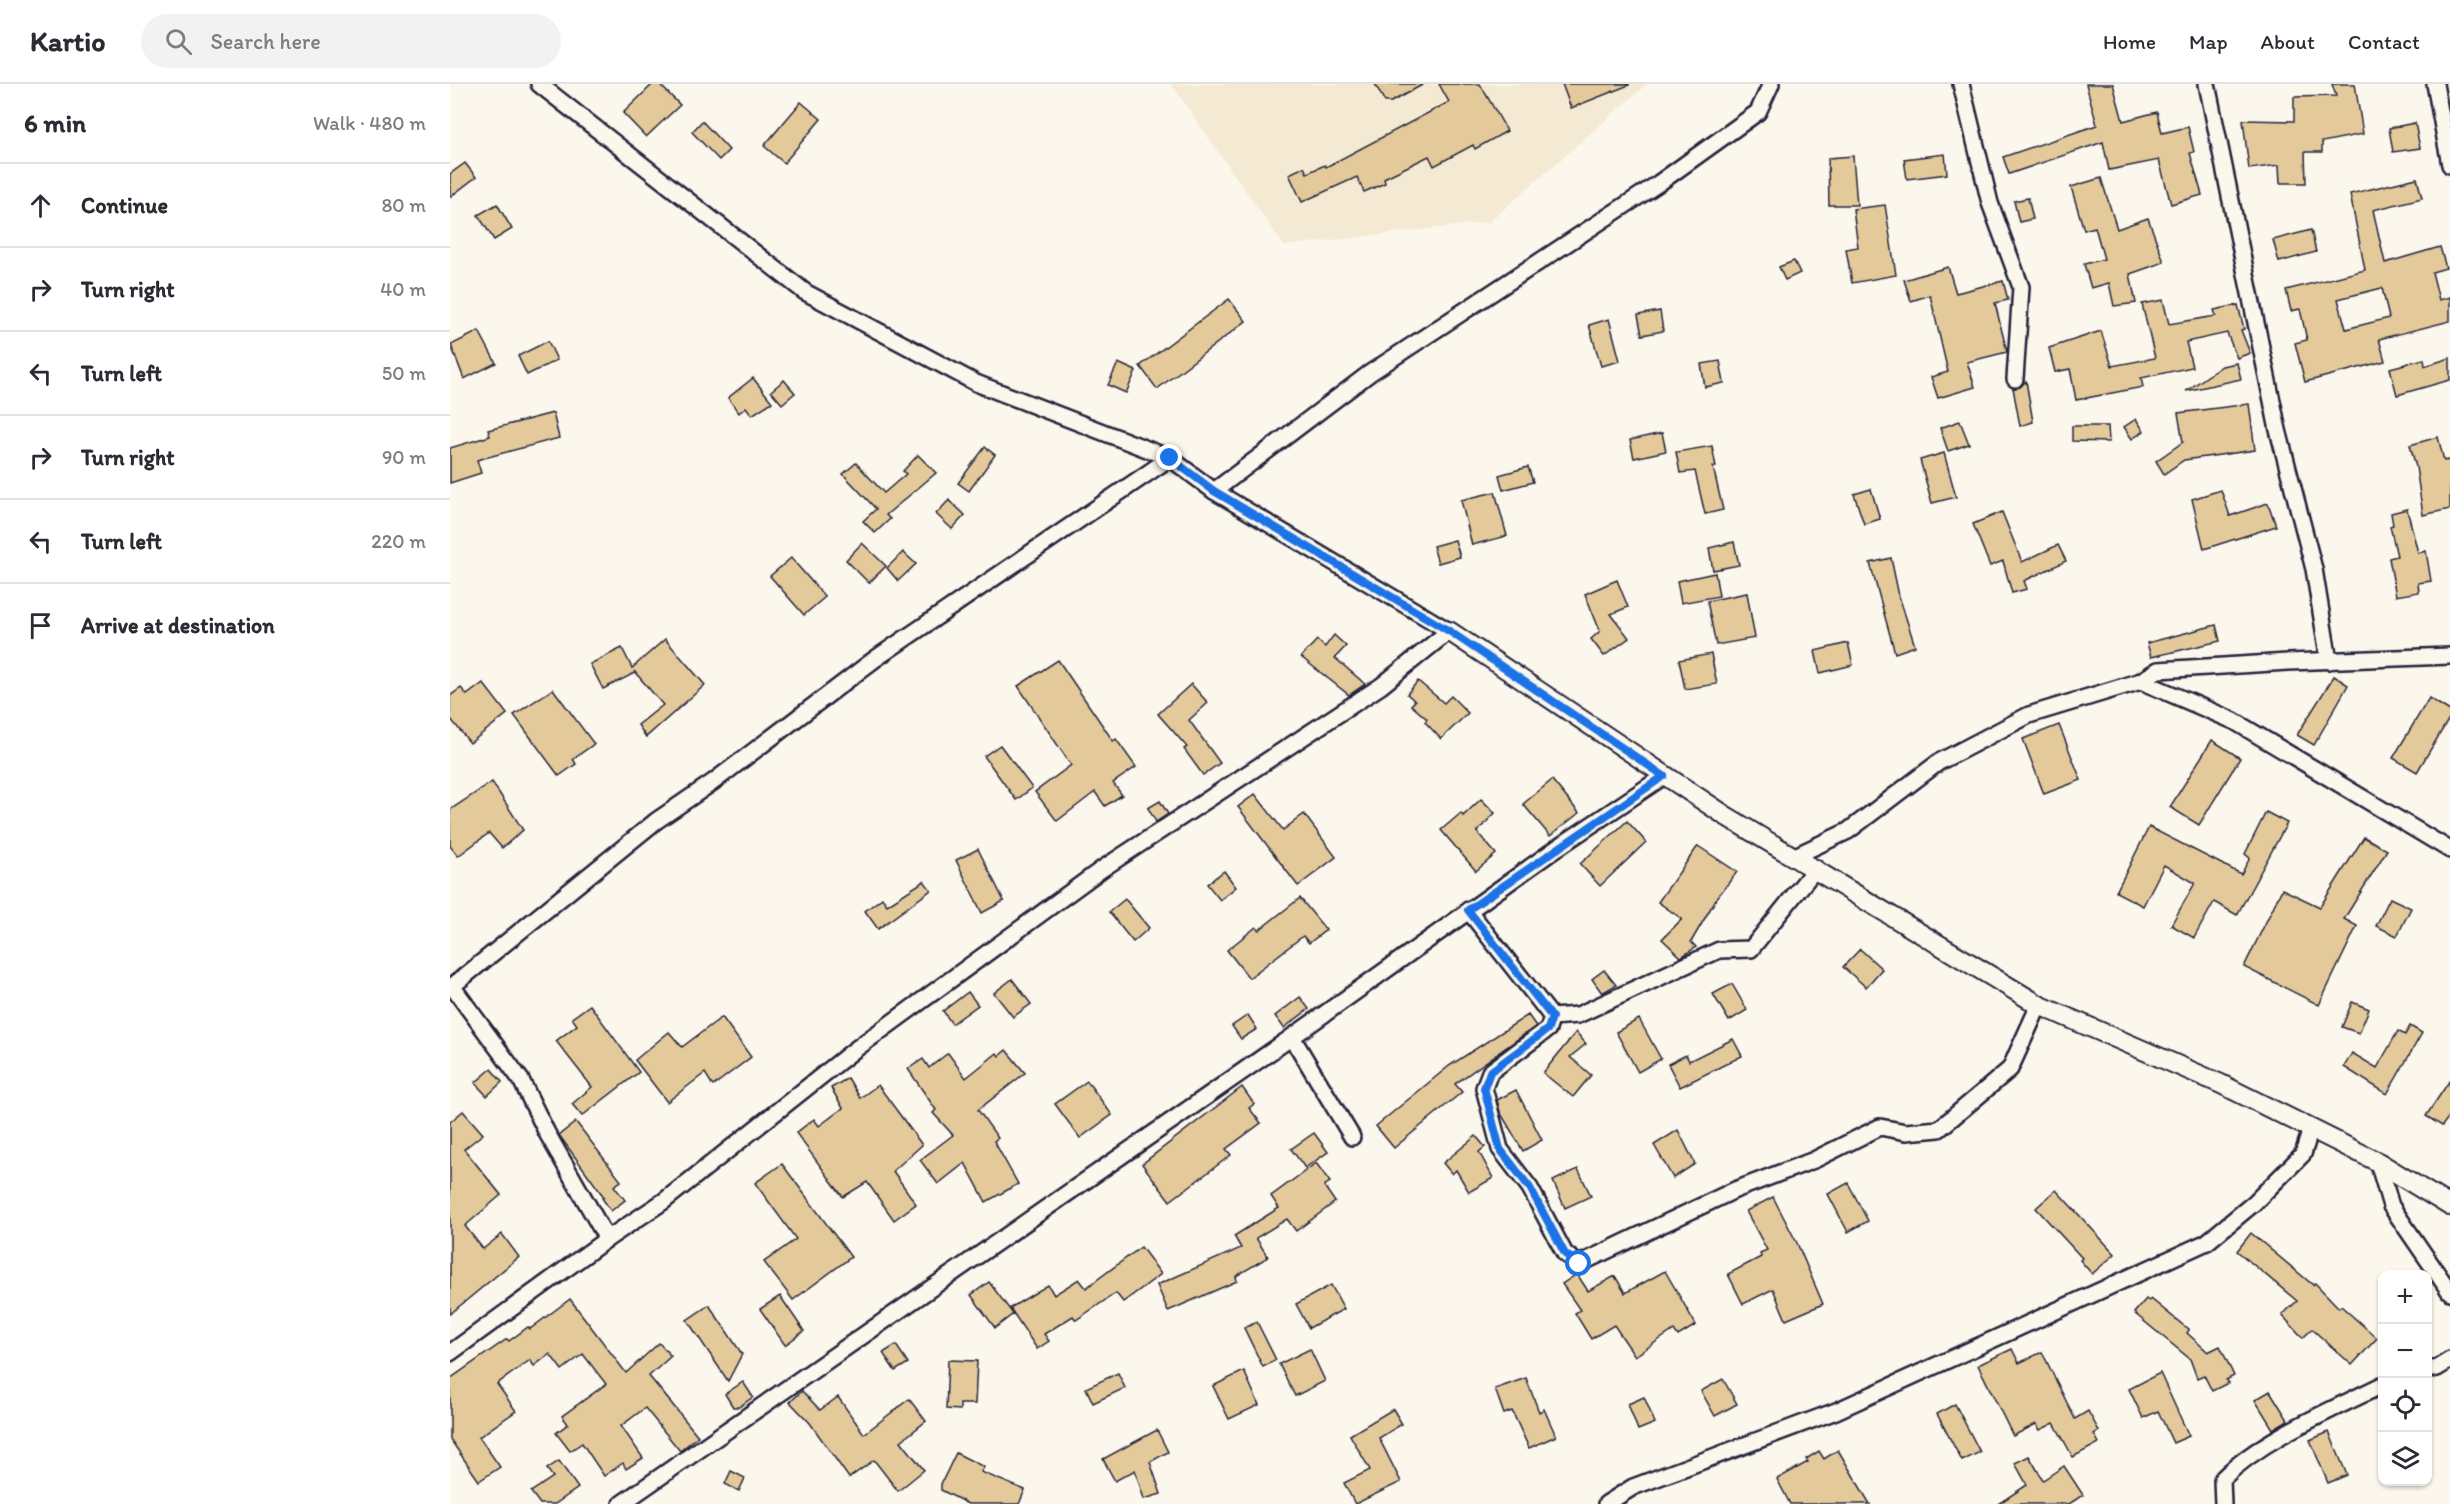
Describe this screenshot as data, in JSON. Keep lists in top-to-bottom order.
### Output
{
  "page": {
    "header": "Kartio",
    "search": "Search here",
    "nav": [
      "Home",
      "Map",
      "About",
      "Contact"
    ],
    "heading": ["6 min", "Walk · 480 m"],
    "list": [
      ["Continue", "80 m"],
      ["Turn right", "40 m"],
      ["Turn left", "50 m"],
      ["Turn right", "90 m"],
      ["Turn left", "220 m"],
      "Arrive at destination"
    ],
    "map_buttons": ["+", "−"]
  }
}
